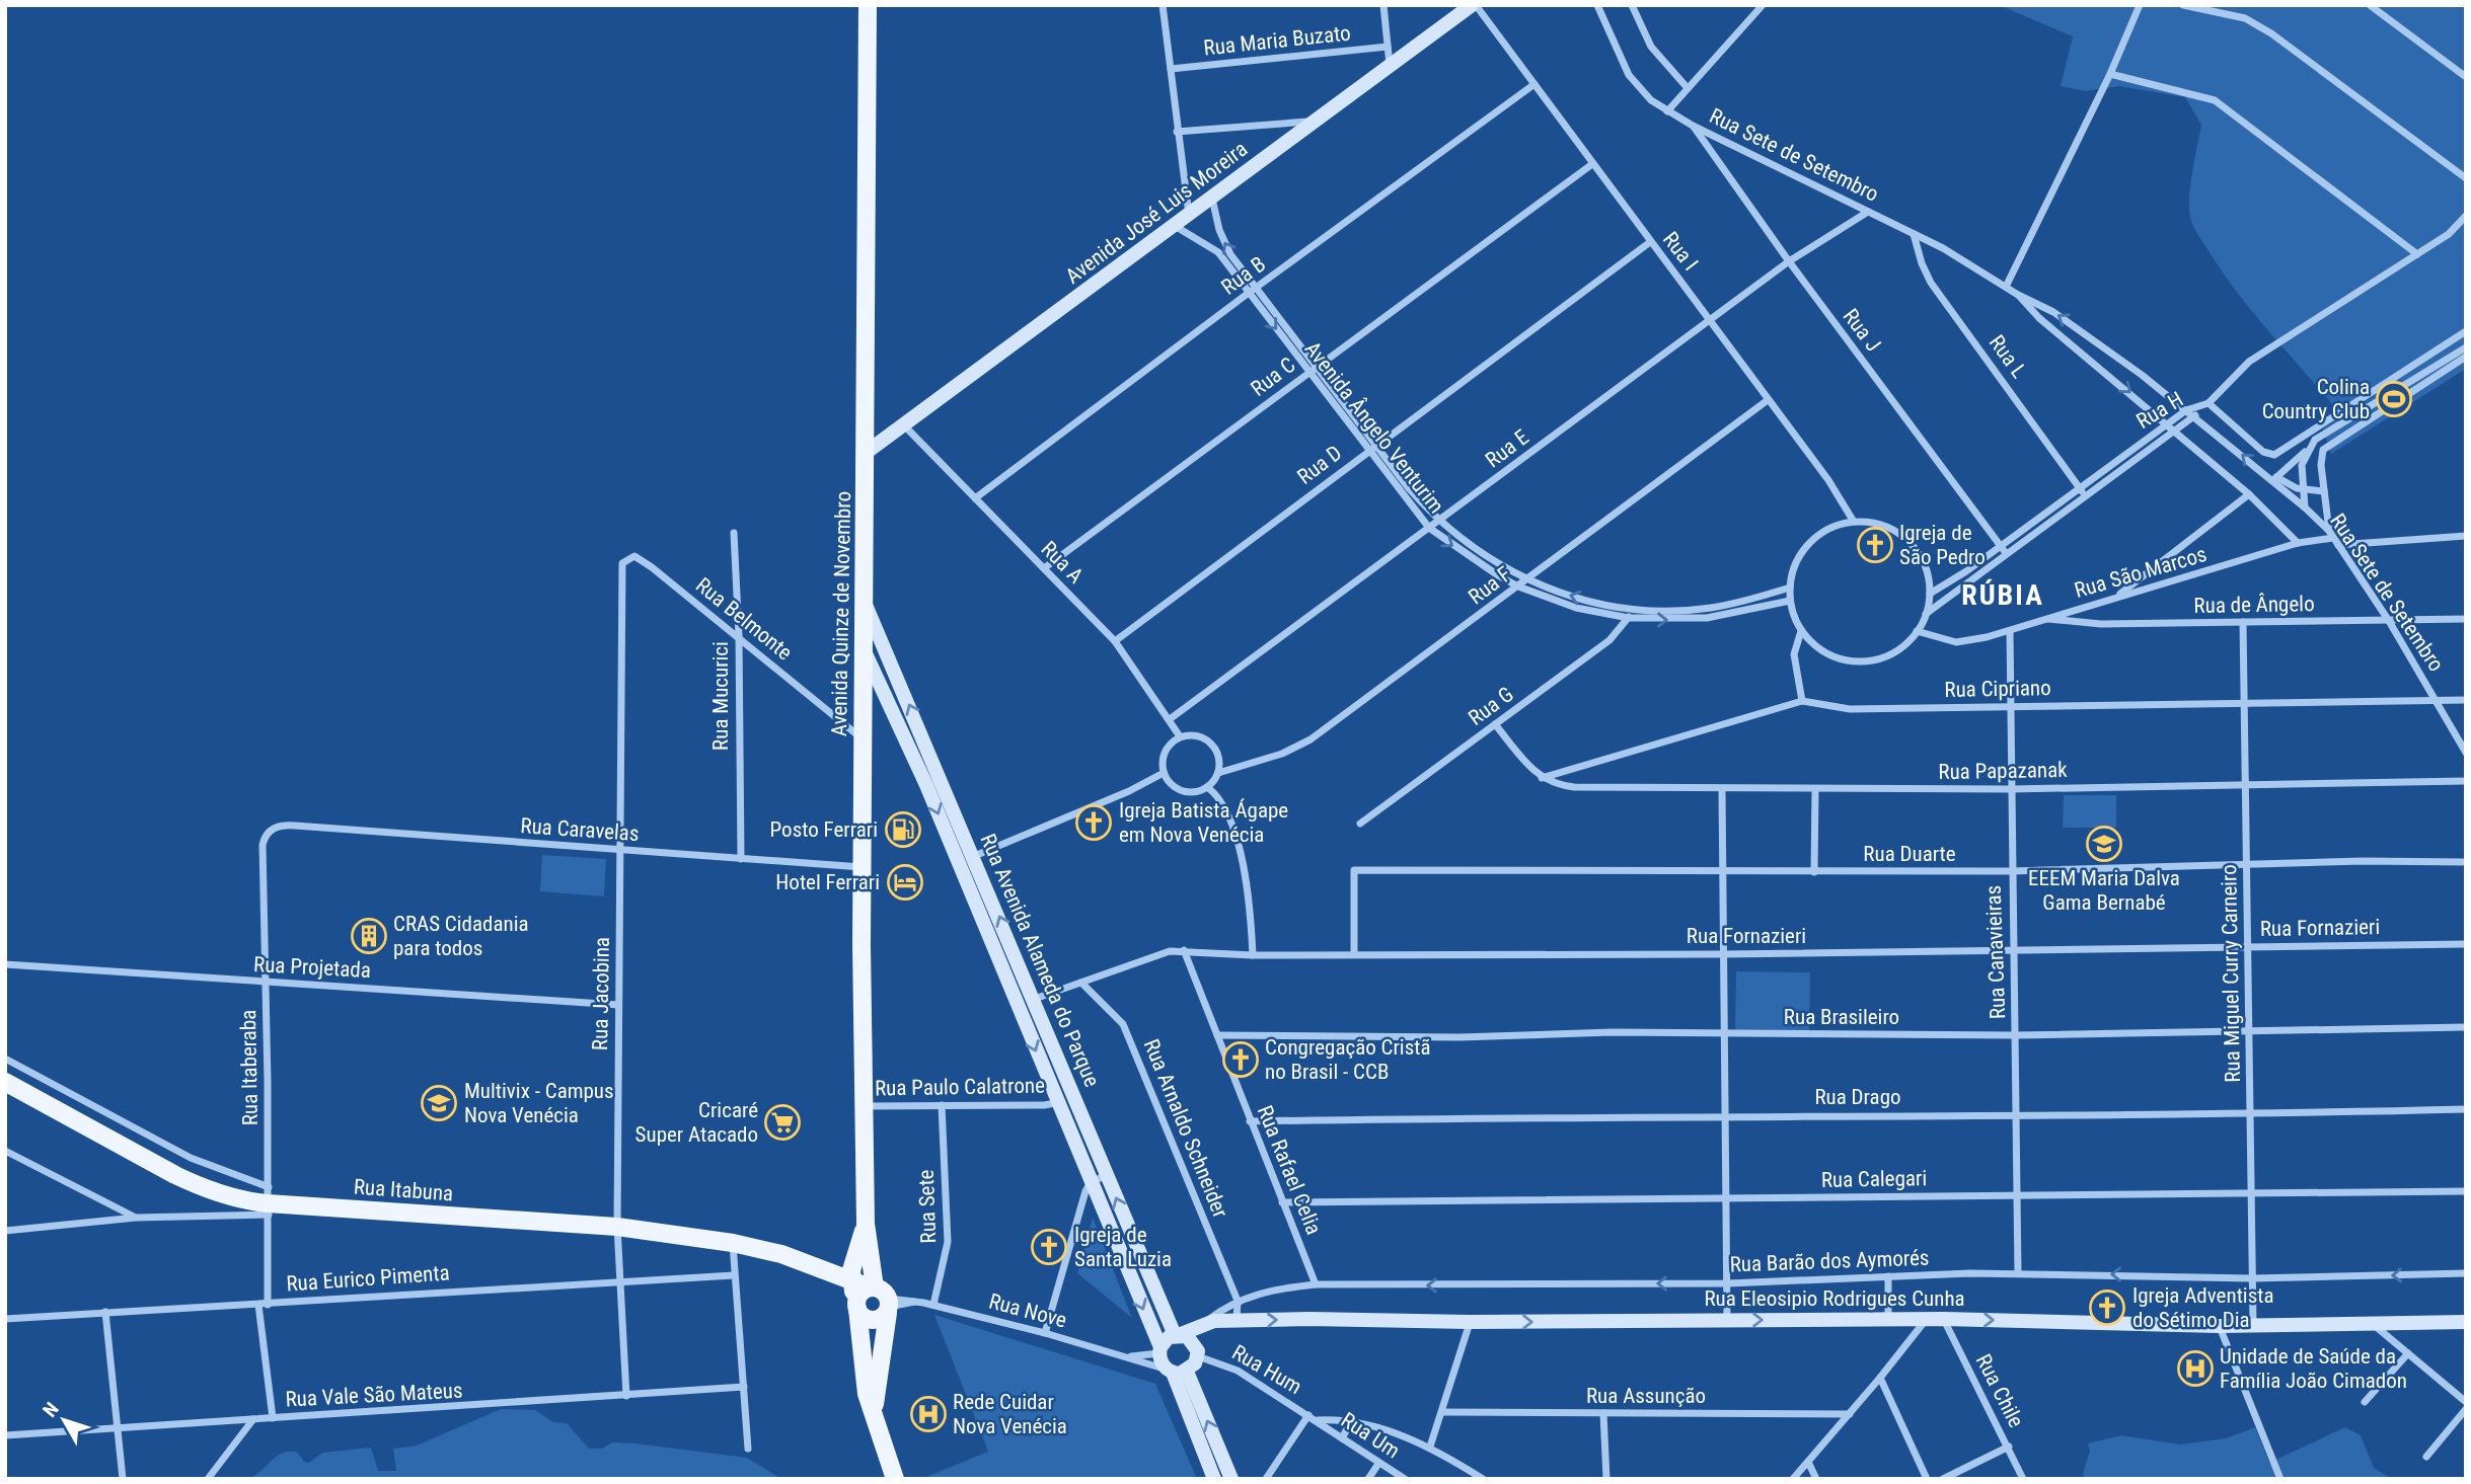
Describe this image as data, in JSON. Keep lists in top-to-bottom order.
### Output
{
  "streets": {
    "main road": ["Avenida Quinze de Novembro", "Rua Itabuna"],
    "street": [
      "Rua Maria Buzato",
      "Rua Sete de Setembro",
      "Avenida José Luis Moreira",
      "Rua I",
      "Rua B",
      "Rua J",
      "Rua L",
      "Rua C",
      "Rua H",
      "Avenida Ângelo Venturim",
      "Rua E",
      "Rua D",
      "Rua A",
      "Rua São Marcos",
      "Rua F",
      "Rua de Ângelo",
      "Rua Belmonte",
      "Rua Cipriano",
      "Rua Mucurici",
      "Rua G",
      "Rua Papazanak",
      "Rua Caravelas",
      "Rua Duarte",
      "Rua Fornazieri",
      "Rua Canavieiras",
      "Rua Avenida Alameda do Parque",
      "Rua Projetada",
      "Rua Miguel Curry Carneiro",
      "Rua Jacobina",
      "Rua Brasileiro",
      "Rua Itaberaba",
      "Rua Paulo Calatrone",
      "Rua Drago",
      "Rua Arnaldo Schneider",
      "Rua Rafael Celia",
      "Rua Calegari",
      "Rua Sete",
      "Rua Barão dos Aymorés",
      "Rua Eurico Pimenta",
      "Rua Eleosipio Rodrigues Cunha",
      "Rua Nove",
      "Rua Hum",
      "Rua Chile",
      "Rua Vale São Mateus",
      "Rua Assunção",
      "Rua Um"
    ]
  },
  "crossings": [
    ["Rua Sete de Setembro", "Rua J"],
    ["Rua Sete de Setembro", "Rua L"],
    ["Rua Sete de Setembro", "Rua H"],
    ["Rua Sete de Setembro", "Rua E"],
    ["Rua Sete de Setembro", "Rua São Marcos"],
    ["Rua Sete de Setembro", "Rua de Ângelo"],
    ["Rua Sete de Setembro", "Rua Cipriano"],
    ["Avenida José Luis Moreira", "Rua I"],
    ["Avenida José Luis Moreira", "Avenida Ângelo Venturim"],
    ["Avenida José Luis Moreira", "Rua A"],
    ["Avenida José Luis Moreira", "Avenida Quinze de Novembro"],
    ["Rua I", "Rua B"],
    ["Rua I", "Rua C"],
    ["Rua I", "Rua H"],
    ["Rua I", "Avenida Ângelo Venturim"],
    ["Rua I", "Rua E"],
    ["Rua I", "Rua D"],
    ["Rua I", "Rua São Marcos"],
    ["Rua I", "Rua F"],
    ["Rua B", "Avenida Ângelo Venturim"],
    ["Rua B", "Rua A"],
    ["Rua J", "Rua H"],
    ["Rua J", "Rua E"],
    ["Rua L", "Rua H"],
    ["Rua C", "Avenida Ângelo Venturim"],
    ["Rua C", "Rua A"],
    ["Rua H", "Avenida Ângelo Venturim"],
    ["Rua H", "Rua São Marcos"],
    ["Avenida Ângelo Venturim", "Rua E"],
    ["Avenida Ângelo Venturim", "Rua D"],
    ["Avenida Ângelo Venturim", "Rua São Marcos"],
    ["Avenida Ângelo Venturim", "Rua F"],
    ["Avenida Ângelo Venturim", "Rua G"],
    ["Rua E", "Rua A"],
    ["Rua D", "Rua A"],
    ["Rua A", "Rua F"],
    ["Rua São Marcos", "Rua de Ângelo"],
    ["Rua São Marcos", "Rua Canavieiras"],
    ["Rua de Ângelo", "Rua Miguel Curry Carneiro"],
    ["Avenida Quinze de Novembro", "Rua Belmonte"],
    ["Avenida Quinze de Novembro", "Rua Caravelas"],
    ["Avenida Quinze de Novembro", "Rua Avenida Alameda do Parque"],
    ["Avenida Quinze de Novembro", "Rua Paulo Calatrone"],
    ["Avenida Quinze de Novembro", "Rua Nove"],
    ["Rua Belmonte", "Rua Mucurici"],
    ["Rua Belmonte", "Rua Jacobina"],
    ["Rua Cipriano", "Rua Papazanak"],
    ["Rua Cipriano", "Rua Canavieiras"],
    ["Rua Cipriano", "Rua Miguel Curry Carneiro"],
    ["Rua Mucurici", "Rua Caravelas"],
    ["Rua Papazanak", "Rua Canavieiras"],
    ["Rua Papazanak", "Rua Miguel Curry Carneiro"],
    ["Rua Caravelas", "Rua Jacobina"],
    ["Rua Caravelas", "Rua Itaberaba"],
    ["Rua Duarte", "Rua Fornazieri"],
    ["Rua Duarte", "Rua Canavieiras"],
    ["Rua Duarte", "Rua Miguel Curry Carneiro"],
    ["Rua Fornazieri", "Rua Canavieiras"],
    ["Rua Fornazieri", "Rua Avenida Alameda do Parque"],
    ["Rua Fornazieri", "Rua Miguel Curry Carneiro"],
    ["Rua Fornazieri", "Rua Arnaldo Schneider"],
    ["Rua Fornazieri", "Rua Rafael Celia"],
    ["Rua Canavieiras", "Rua Brasileiro"],
    ["Rua Canavieiras", "Rua Drago"],
    ["Rua Canavieiras", "Rua Calegari"],
    ["Rua Canavieiras", "Rua Barão dos Aymorés"],
    ["Rua Avenida Alameda do Parque", "Rua Paulo Calatrone"],
    ["Rua Projetada", "Rua Jacobina"],
    ["Rua Projetada", "Rua Itaberaba"],
    ["Rua Miguel Curry Carneiro", "Rua Brasileiro"],
    ["Rua Miguel Curry Carneiro", "Rua Drago"],
    ["Rua Miguel Curry Carneiro", "Rua Calegari"],
    ["Rua Miguel Curry Carneiro", "Rua Barão dos Aymorés"],
    ["Rua Miguel Curry Carneiro", "Rua Eleosipio Rodrigues Cunha"],
    ["Rua Jacobina", "Rua Itabuna"],
    ["Rua Jacobina", "Rua Eurico Pimenta"],
    ["Rua Jacobina", "Rua Vale São Mateus"],
    ["Rua Brasileiro", "Rua Rafael Celia"],
    ["Rua Itaberaba", "Rua Itabuna"],
    ["Rua Itaberaba", "Rua Eurico Pimenta"],
    ["Rua Paulo Calatrone", "Rua Sete"],
    ["Rua Drago", "Rua Rafael Celia"],
    ["Rua Arnaldo Schneider", "Rua Barão dos Aymorés"],
    ["Rua Rafael Celia", "Rua Calegari"],
    ["Rua Rafael Celia", "Rua Barão dos Aymorés"],
    ["Rua Sete", "Rua Nove"],
    ["Rua Barão dos Aymorés", "Rua Eleosipio Rodrigues Cunha"],
    ["Rua Eleosipio Rodrigues Cunha", "Rua Chile"],
    ["Rua Hum", "Rua Um"]
  ],
  "one_way": ["Rua Barão dos Aymorés", "Rua Eleosipio Rodrigues Cunha"],
  "districts": ["RÚBIA"],
  "places": {
    "sports": ["Colina Country Club"],
    "church": [
      "Igreja de São Pedro",
      "Igreja Batista Ágape em Nova Venécia",
      "Congregação Cristã no Brasil - CCB",
      "Igreja de Santa Luzia",
      "Igreja Adventista do Sétimo Dia"
    ],
    "fuel station": ["Posto Ferrari"],
    "school or university": ["EEEM Maria Dalva Gama Bernabé", "Multivix - Campus Nova Venécia"],
    "hotel": ["Hotel Ferrari"],
    "building": ["CRAS Cidadania para todos"],
    "supermarket": ["Cricaré Super Atacado"],
    "hospital": ["Unidade de Saúde da Família João Cimadon", "Rede Cuidar Nova Venécia"]
  },
  "north": "top left"
}
